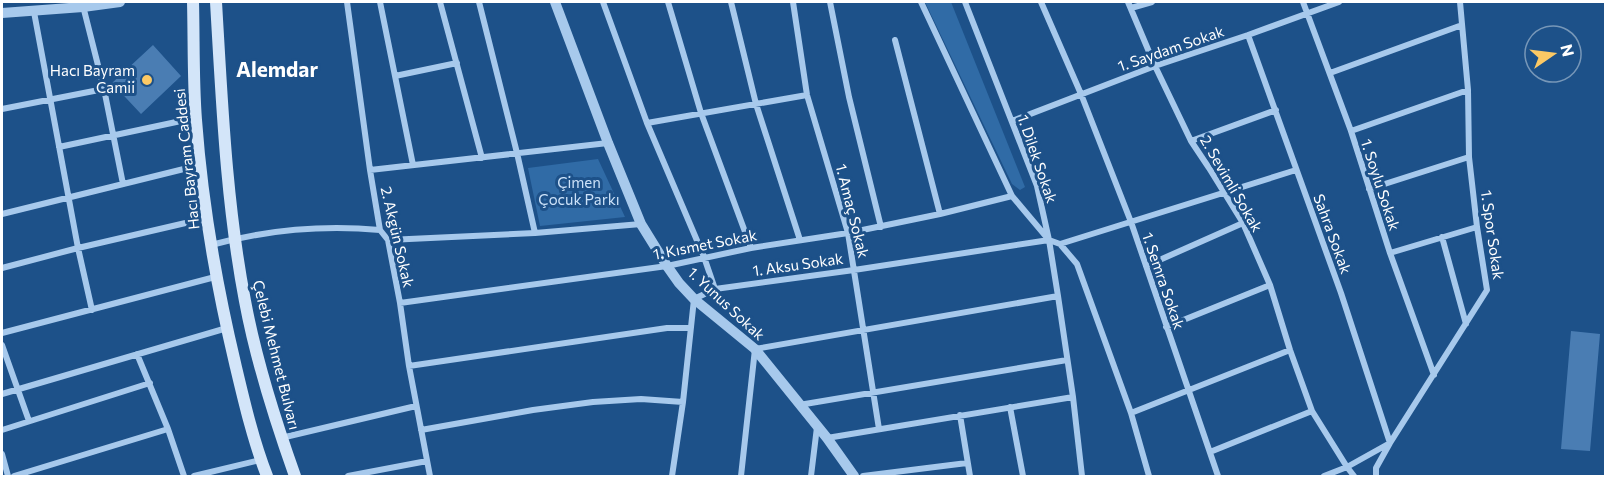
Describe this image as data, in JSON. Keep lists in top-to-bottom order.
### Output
{
  "streets": {
    "main road": ["Hacı Bayram Caddesi", "Çelebi Mehmet Bulvarı"],
    "street": [
      "1. Saydam Sokak",
      "1. Dilek Sokak",
      "2. Sevimli Sokak",
      "1. Soylu Sokak",
      "1. Amaç Sokak",
      "Sahra Sokak",
      "1. Spor Sokak",
      "2. Akgün Sokak",
      "1. Kısmet Sokak",
      "1. Aksu Sokak",
      "1. Semra Sokak",
      "1. Yunus Sokak"
    ]
  },
  "crossings": [
    ["1. Saydam Sokak", "1. Dilek Sokak"],
    ["1. Saydam Sokak", "2. Sevimli Sokak"],
    ["1. Saydam Sokak", "1. Soylu Sokak"],
    ["1. Saydam Sokak", "Sahra Sokak"],
    ["1. Saydam Sokak", "1. Semra Sokak"],
    ["1. Dilek Sokak", "1. Kısmet Sokak"],
    ["1. Dilek Sokak", "1. Aksu Sokak"],
    ["1. Soylu Sokak", "1. Spor Sokak"],
    ["1. Amaç Sokak", "1. Kısmet Sokak"],
    ["1. Amaç Sokak", "1. Aksu Sokak"],
    ["Sahra Sokak", "1. Spor Sokak"],
    ["2. Akgün Sokak", "1. Kısmet Sokak"],
    ["1. Kısmet Sokak", "1. Yunus Sokak"],
    ["1. Aksu Sokak", "1. Yunus Sokak"]
  ],
  "districts": ["Alemdar"],
  "parks": ["Çimen Çocuk Parkı"],
  "places": ["Hacı Bayram Camii"],
  "north": "right"
}
